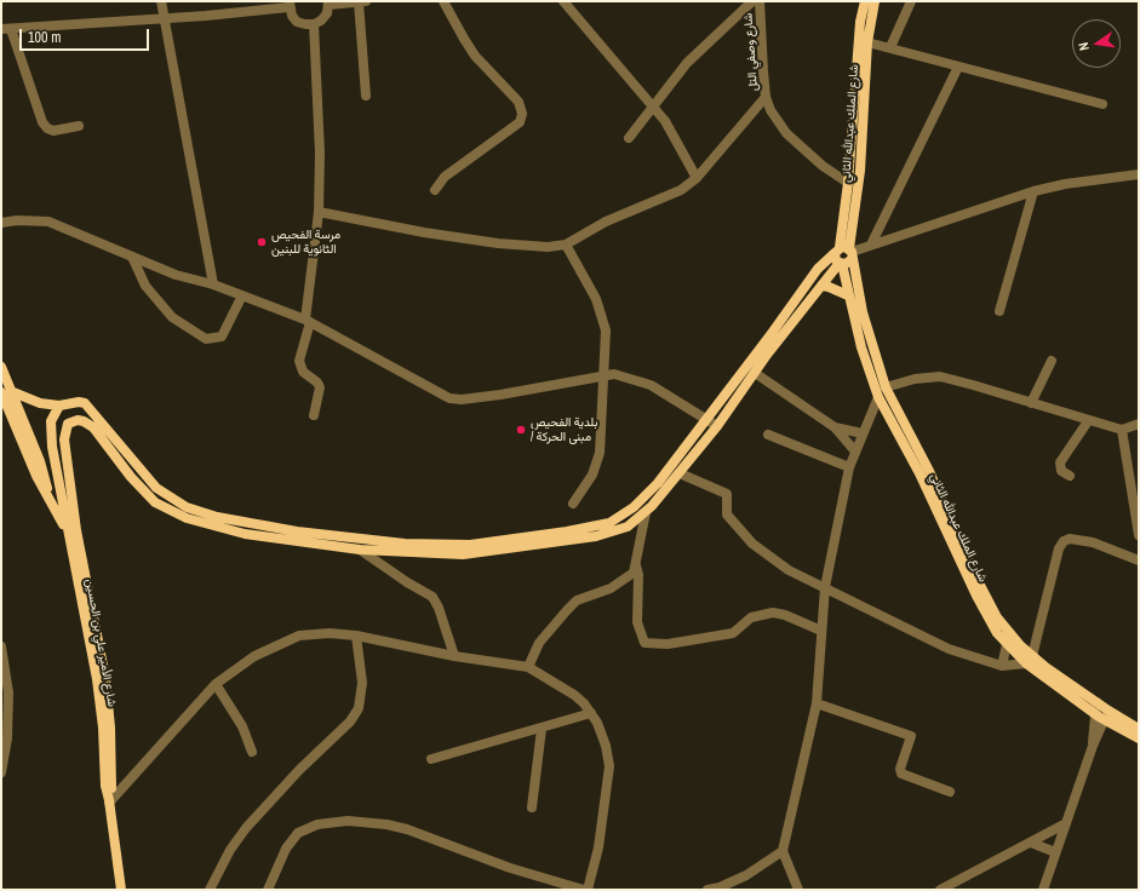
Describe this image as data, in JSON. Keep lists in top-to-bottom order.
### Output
{
  "streets": {
    "street": ["شارع وصفي التل", "شارع الملك عبدالله الثاني", "شارع الأمير علي بن الحسين"]
  },
  "crossings": [
    ["شارع وصفي التل", "شارع الملك عبدالله الثاني"]
  ],
  "places": ["مرسة الفحيص الثانوية للبنين", "بلدية الفحيص / مبنى الحركة"],
  "scale_bar": "100 m",
  "north": "left"
}
